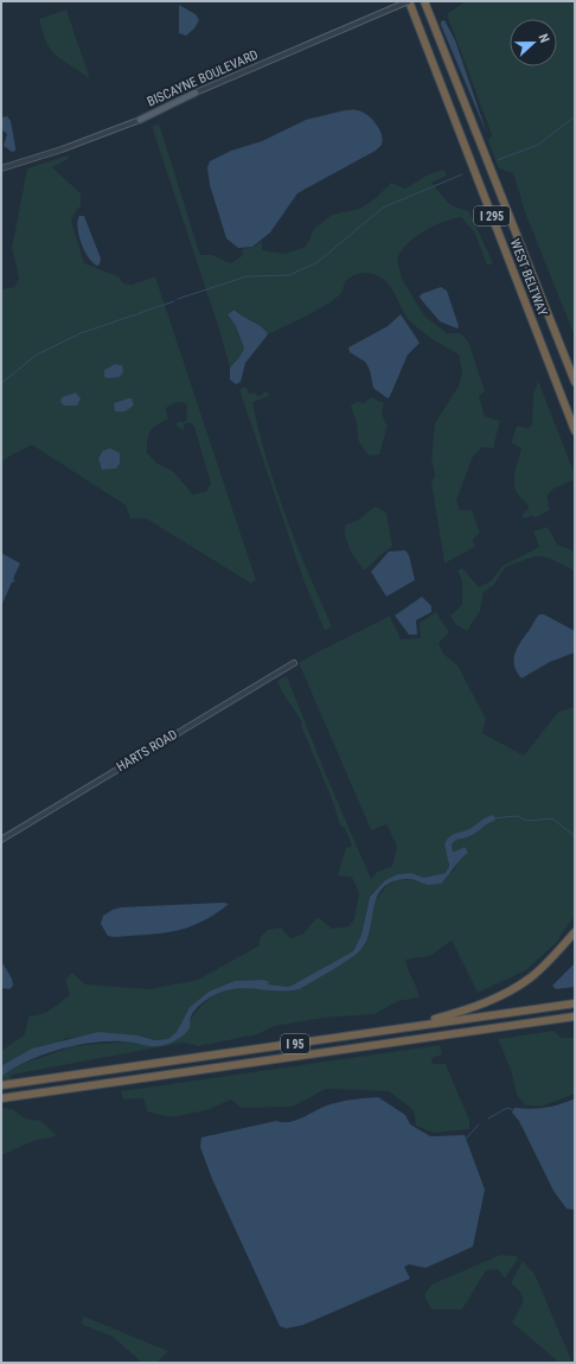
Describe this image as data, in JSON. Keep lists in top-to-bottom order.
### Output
{
  "streets": {
    "highway": ["I 295", "WEST BELTWAY", "I 95"],
    "main road": ["BISCAYNE BOULEVARD"],
    "street": ["HARTS ROAD"]
  },
  "crossings": [
    ["BISCAYNE BOULEVARD", "WEST BELTWAY"]
  ],
  "north": "right"
}
